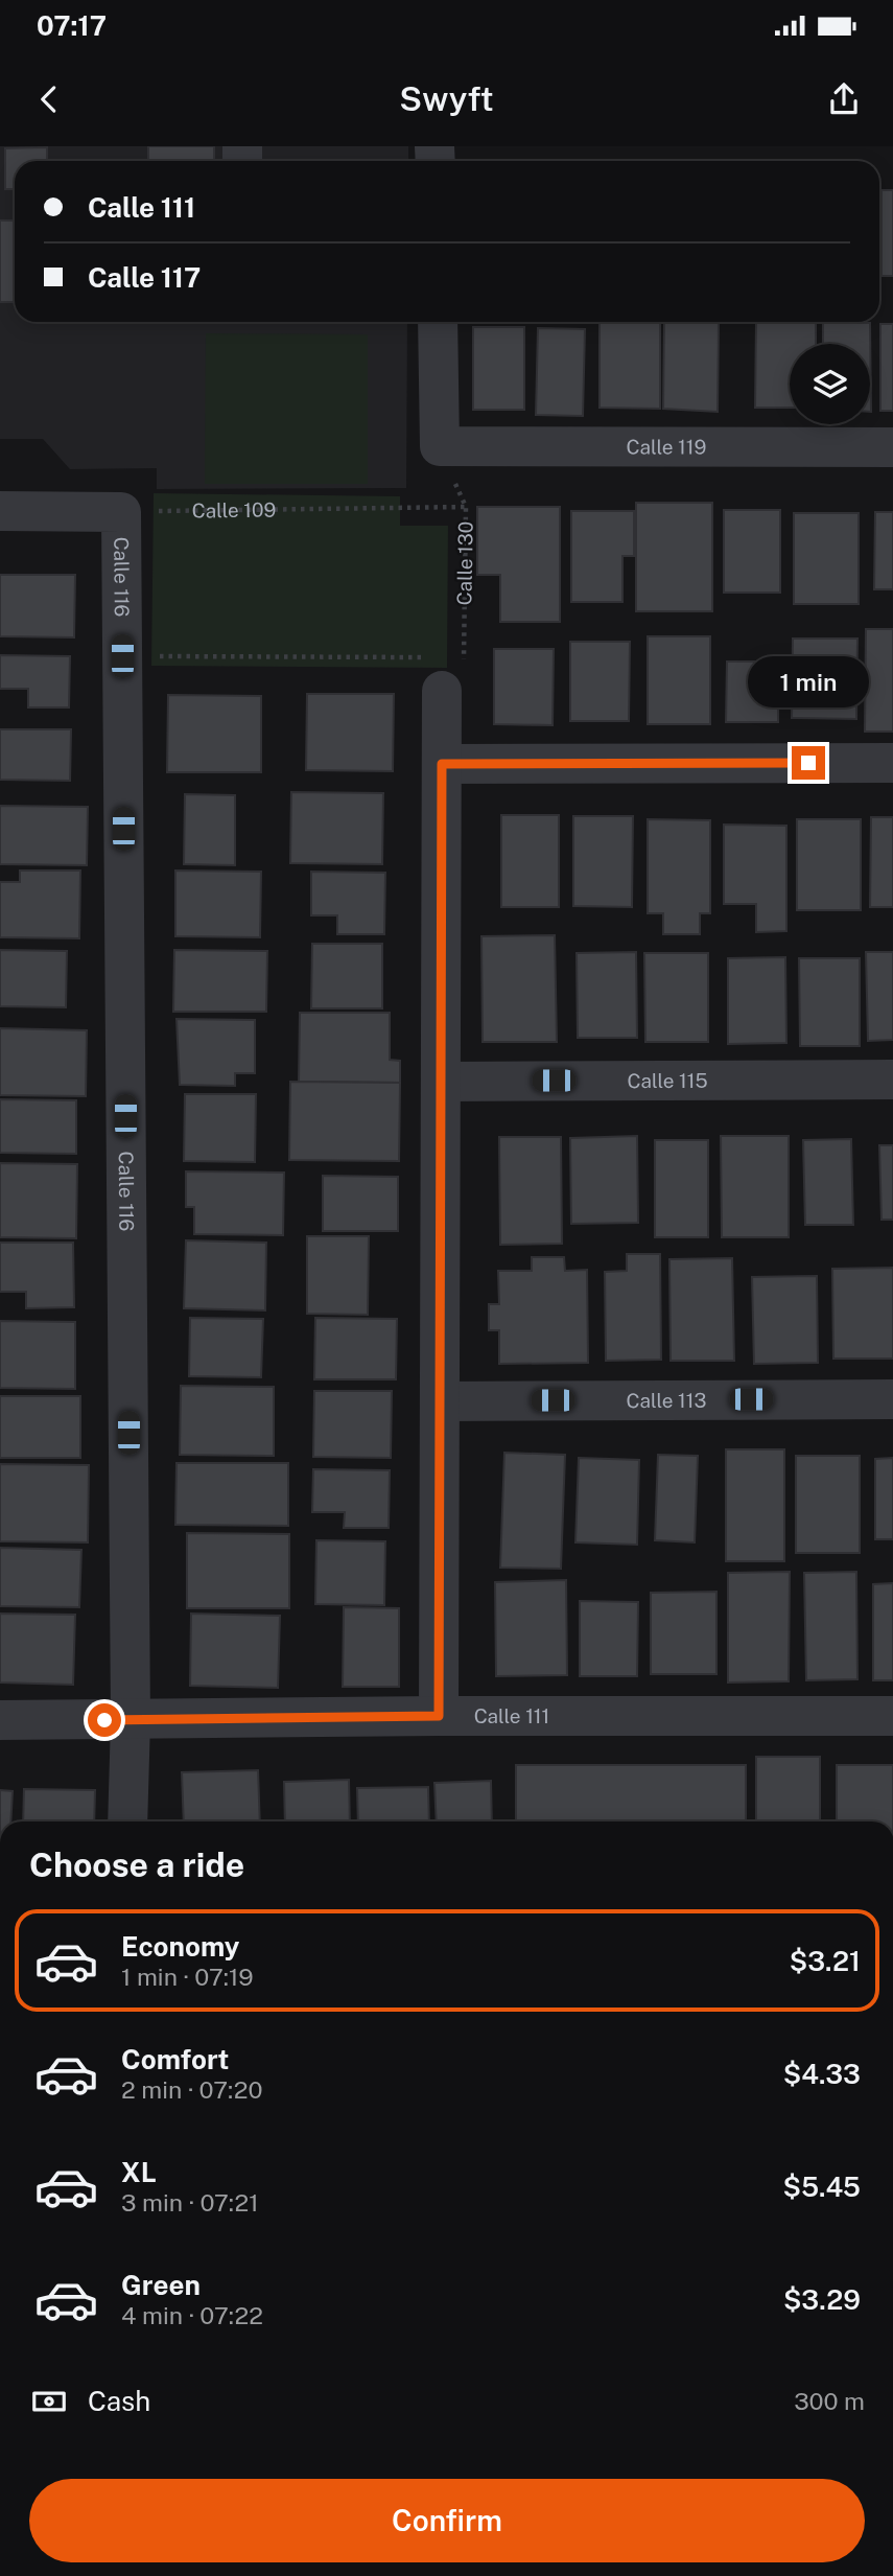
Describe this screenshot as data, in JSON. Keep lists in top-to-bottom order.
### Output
{
  "streets": {
    "street": [
      "Calle 119",
      "Calle 116",
      "Calle 115",
      "Calle 113",
      "Calle 111"
    ],
    "path": ["Calle 109", "Calle 130"]
  },
  "crossings": [
    ["Calle 119", "Calle 130"],
    ["Calle 109", "Calle 130"],
    ["Calle 109", "Calle 116"],
    ["Calle 116", "Calle 111"]
  ],
  "page": {
    "status": "07:17",
    "header": "Swyft",
    "banner": ["Calle 111", "Calle 117"],
    "bubble": "1 min",
    "heading": "Choose a ride",
    "list": [
      {
        "name": "Economy",
        "note": "1 min · 07:19",
        "value": "$3.21"
      },
      {
        "name": "Comfort",
        "note": "2 min · 07:20",
        "value": "$4.33"
      },
      {
        "name": "XL",
        "note": "3 min · 07:21",
        "value": "$5.45"
      },
      {
        "name": "Green",
        "note": "4 min · 07:22",
        "value": "$3.29"
      }
    ],
    "pay": ["Cash", "300 m"],
    "buttons": "Confirm"
  }
}
